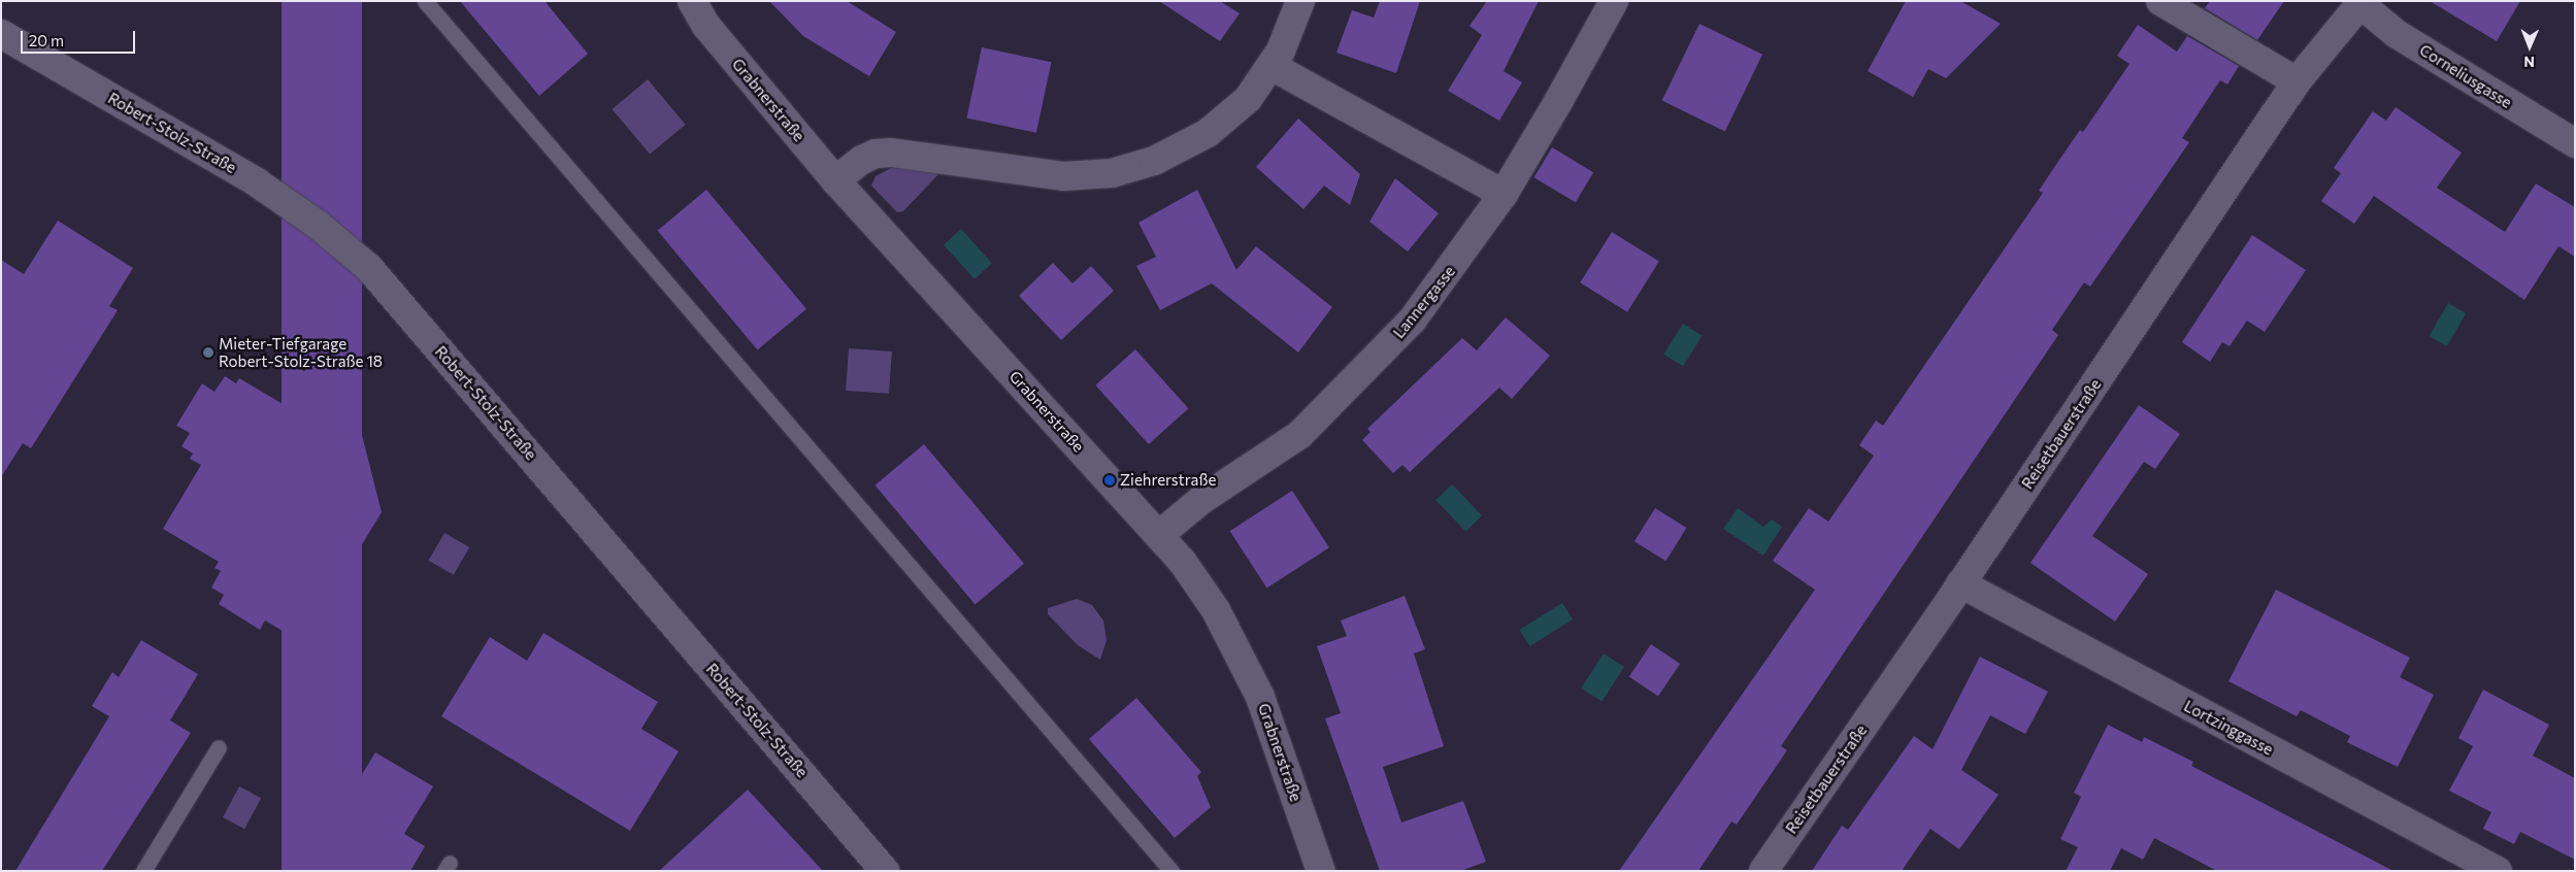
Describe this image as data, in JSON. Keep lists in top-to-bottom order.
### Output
{
  "streets": {
    "street": [
      "Corneliusgasse",
      "Grabnerstraße",
      "Robert-Stolz-Straße",
      "Lannergasse",
      "Reisetbauerstraße",
      "Lortzinggasse"
    ]
  },
  "crossings": [
    ["Corneliusgasse", "Reisetbauerstraße"],
    ["Grabnerstraße", "Lannergasse"],
    ["Reisetbauerstraße", "Lortzinggasse"]
  ],
  "places": ["Mieter-Tiefgarage Robert-Stolz-Straße 18", "Ziehrerstraße"],
  "scale_bar": "20 m",
  "north": "bottom"
}
